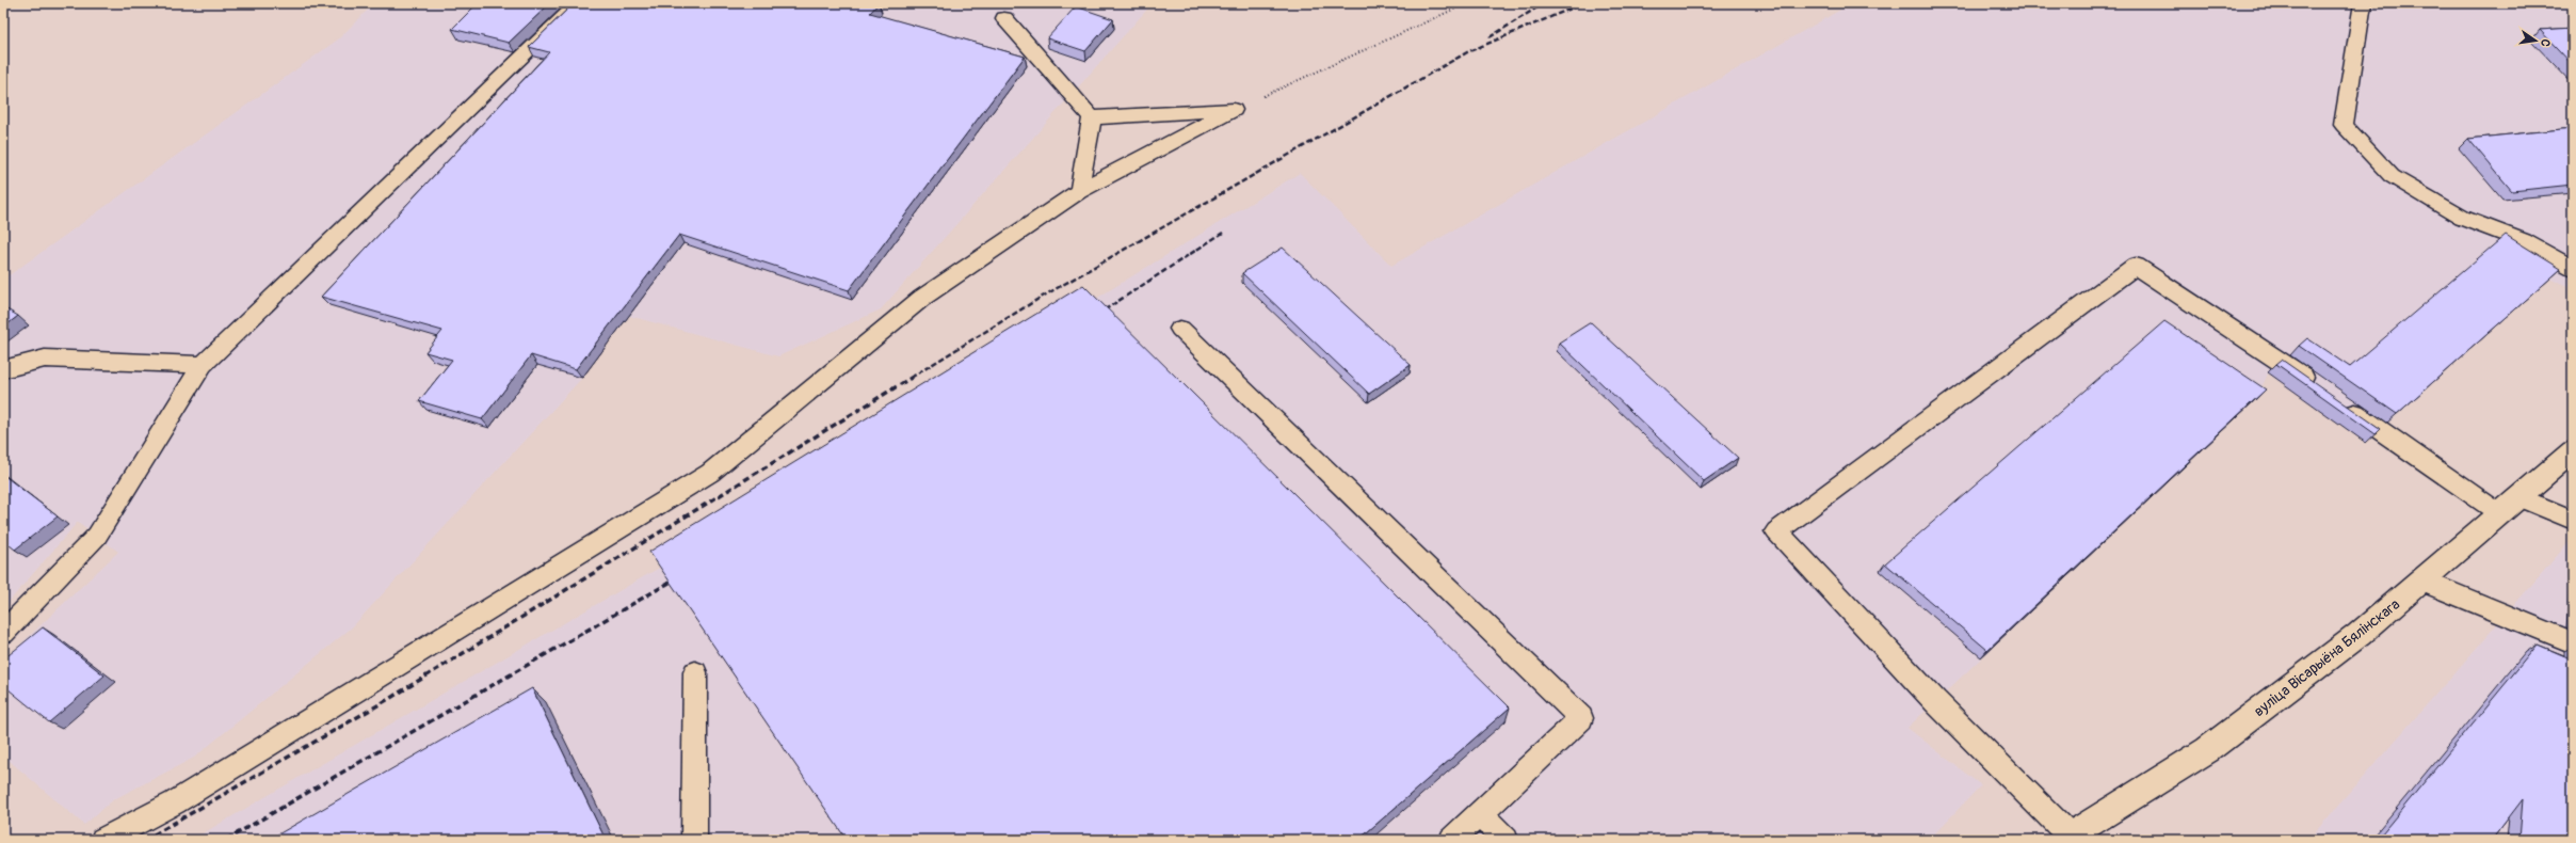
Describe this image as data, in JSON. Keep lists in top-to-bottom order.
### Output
{
  "streets": {
    "street": ["вуліца Вісарыёна Бялінскага"]
  },
  "north": "right"
}
